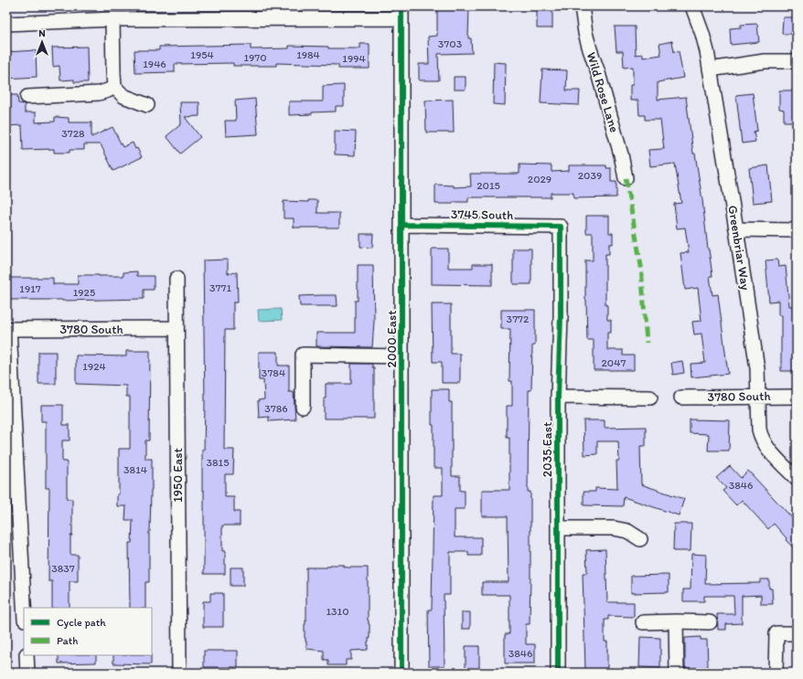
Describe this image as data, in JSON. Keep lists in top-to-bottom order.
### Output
{
  "streets": {
    "street": [
      "Wild Rose Lane",
      "3745 South",
      "Greenbriar Way",
      "3780 South",
      "2000 East",
      "2035 East",
      "1950 East"
    ]
  },
  "crossings": [
    ["3745 South", "2000 East"],
    ["3745 South", "2035 East"],
    ["Greenbriar Way", "3780 South"],
    ["3780 South", "1950 East"]
  ],
  "house_numbers": [
    "3703",
    "1954",
    "1984",
    "1970",
    "1994",
    "1946",
    "3728",
    "2039",
    "2029",
    "2015",
    "3771",
    "1917",
    "1925",
    "3772",
    "2047",
    "1924",
    "3784",
    "3786",
    "3815",
    "3814",
    "3846",
    "3837",
    "1310",
    "3846"
  ],
  "legend": ["Cycle path", "Path"],
  "north": "top"
}
